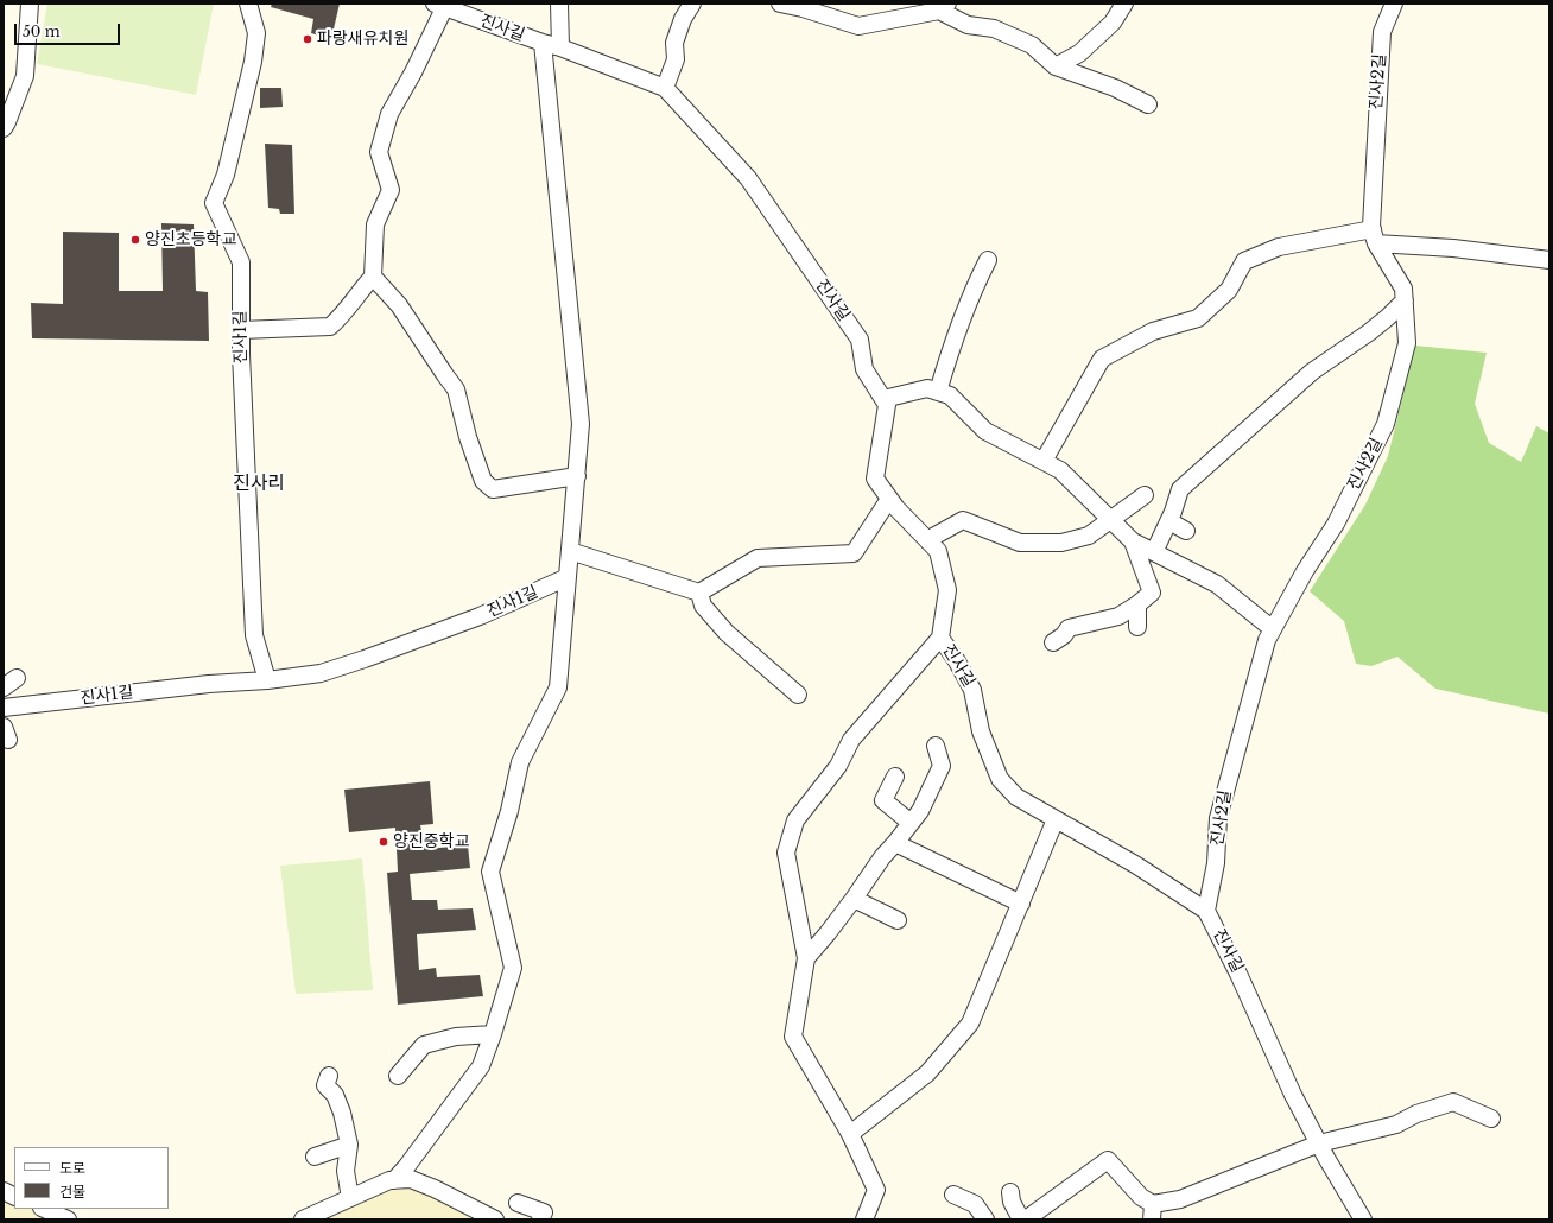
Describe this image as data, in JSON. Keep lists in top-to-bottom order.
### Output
{
  "streets": {
    "street": ["진사길", "진사2길", "진사1길"]
  },
  "crossings": [
    ["진사길", "진사2길"],
    ["진사길", "진사1길"]
  ],
  "districts": ["진사리"],
  "places": ["파랑새유치원", "양진초등학교", "양진중학교"],
  "legend": ["도로", "건물"],
  "scale_bar": "50 m"
}
